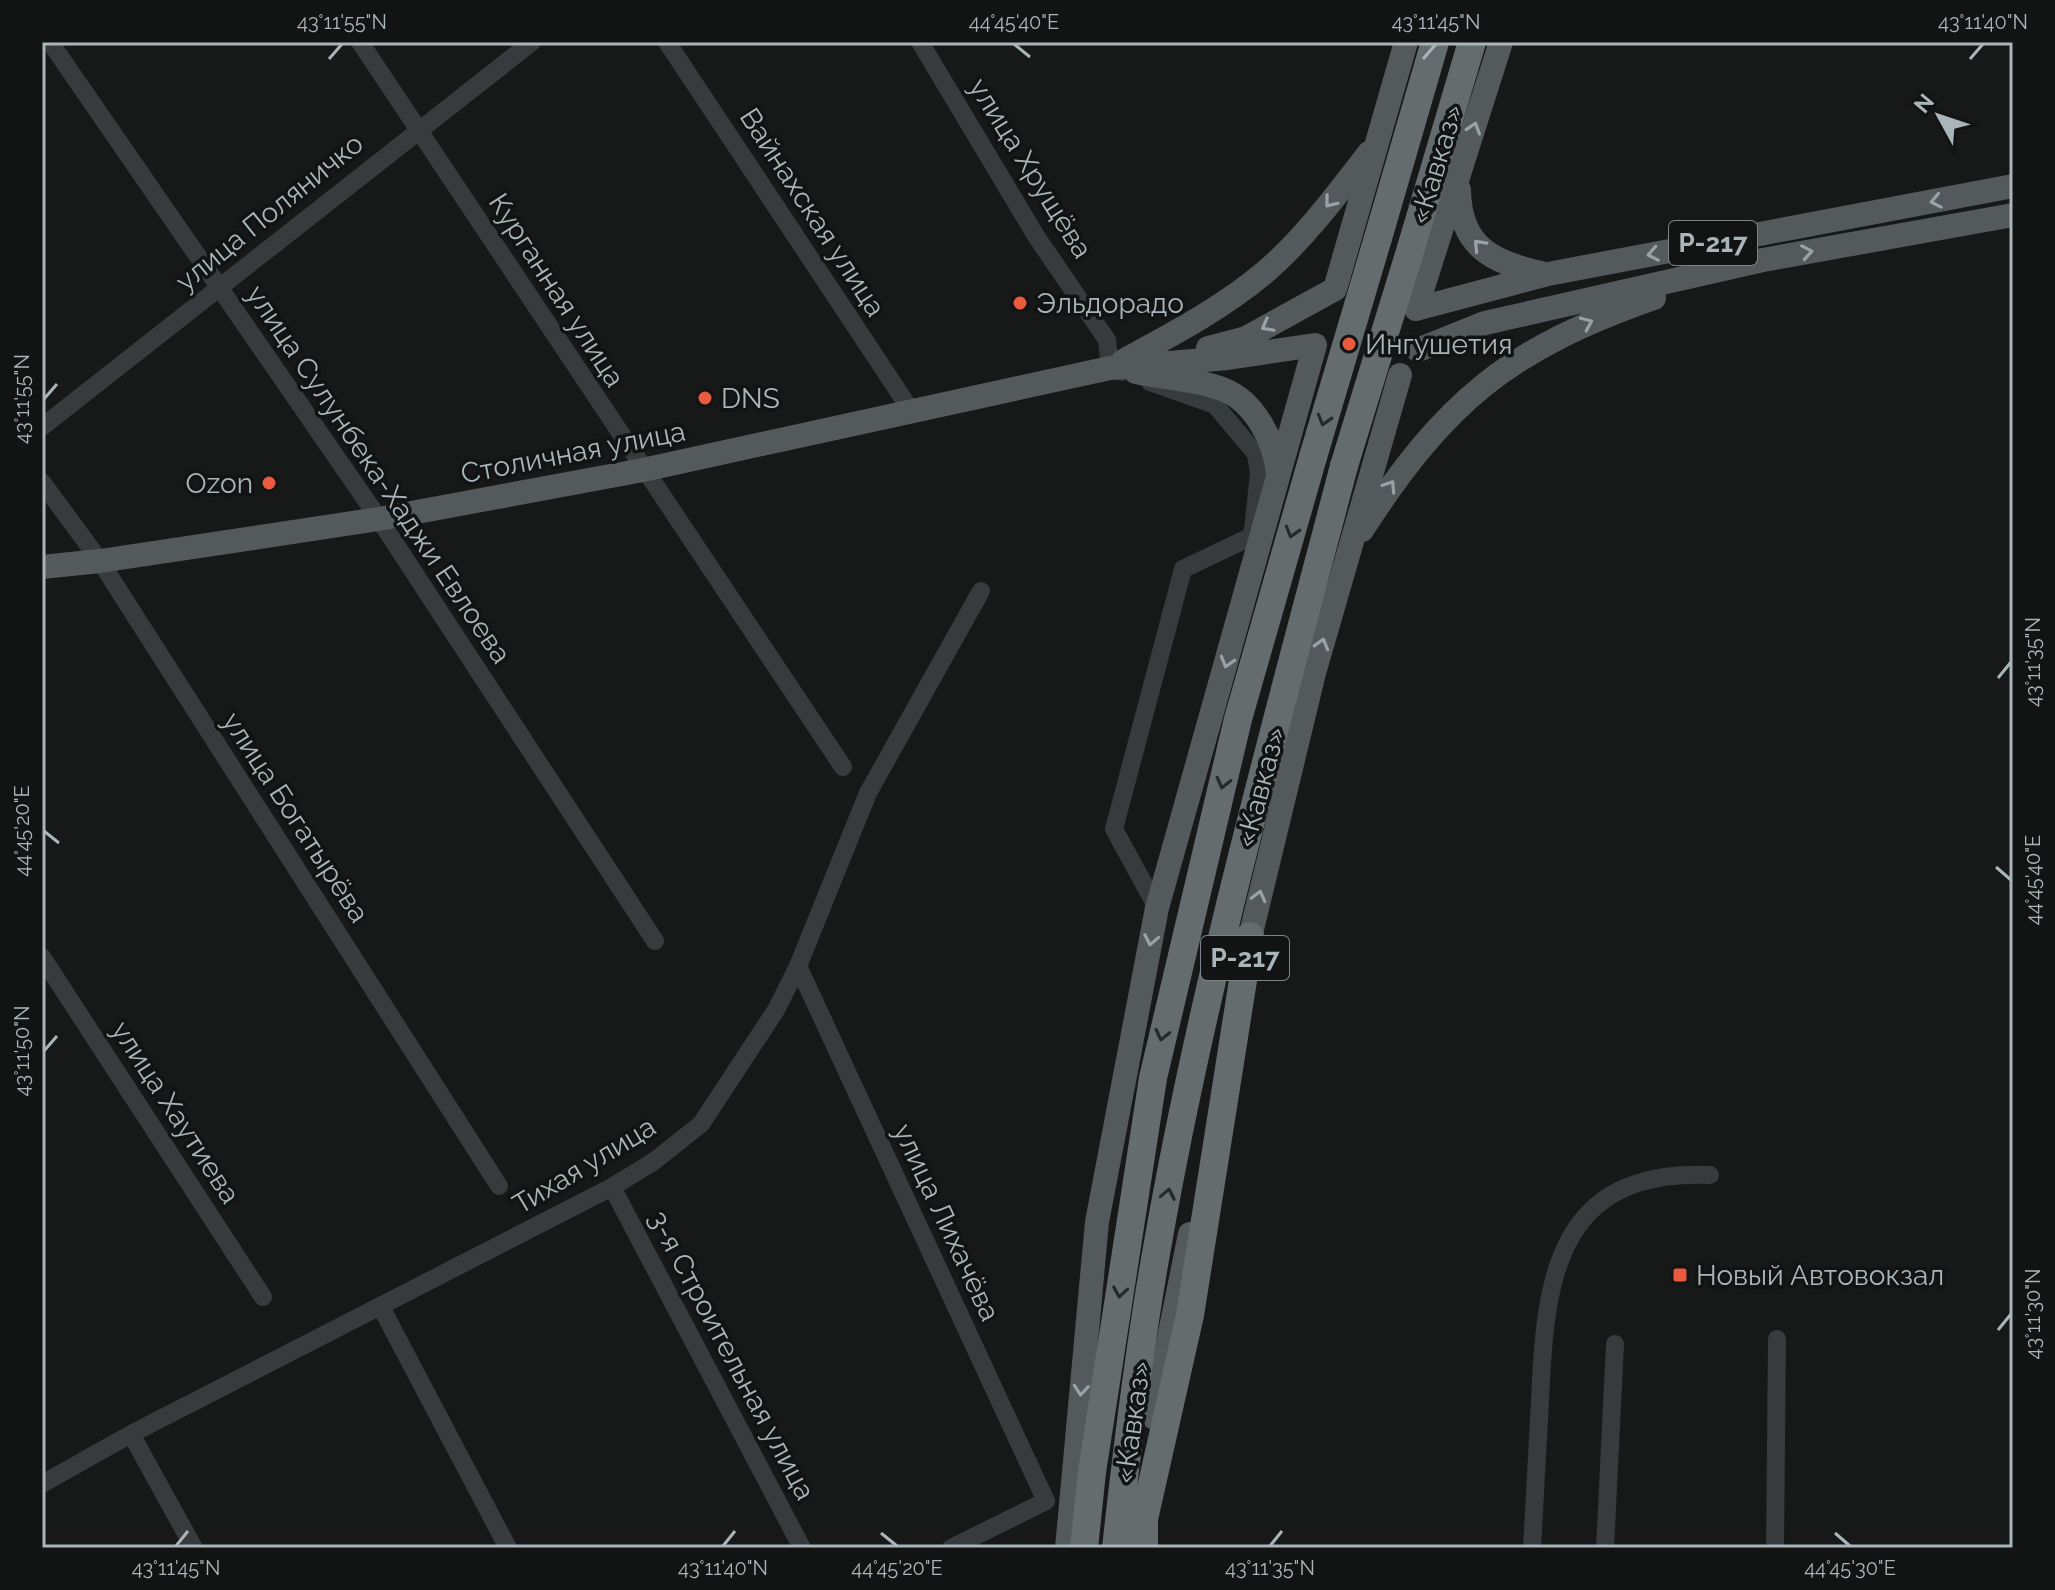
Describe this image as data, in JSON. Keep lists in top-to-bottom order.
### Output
{
  "streets": {
    "highway": ["«Кавказ»", "Р-217"],
    "main road": ["Столичная улица"],
    "street": [
      "улица Хрущёва",
      "улица Поляничко",
      "Вайнахская улица",
      "Курганная улица",
      "улица Сулунбека-Хаджи Евлоева",
      "улица Богатырёва",
      "улица Хаутиева",
      "Тихая улица",
      "улица Лихачёва",
      "3-я Строительная улица"
    ]
  },
  "crossings": [
    ["улица Хрущёва", "Столичная улица"],
    ["улица Поляничко", "Курганная улица"],
    ["улица Поляничко", "улица Сулунбека-Хаджи Евлоева"],
    ["Вайнахская улица", "Столичная улица"],
    ["Курганная улица", "Столичная улица"],
    ["Столичная улица", "улица Сулунбека-Хаджи Евлоева"],
    ["Столичная улица", "улица Богатырёва"],
    ["Тихая улица", "улица Лихачёва"],
    ["Тихая улица", "3-я Строительная улица"]
  ],
  "places": {
    "other": [
      "Эльдорадо",
      "Ингушетия",
      "DNS",
      "Ozon"
    ],
    "transit": ["Новый Автовокзал"]
  },
  "north": "top left",
  "coordinates": [
    "43°11'55\"N",
    "44°45'40\"E",
    "43°11'45\"N",
    "43°11'40\"N",
    "43°11'35\"N",
    "44°45'20\"E",
    "43°11'50\"N",
    "43°11'30\"N",
    "44°45'30\"E"
  ]
}
